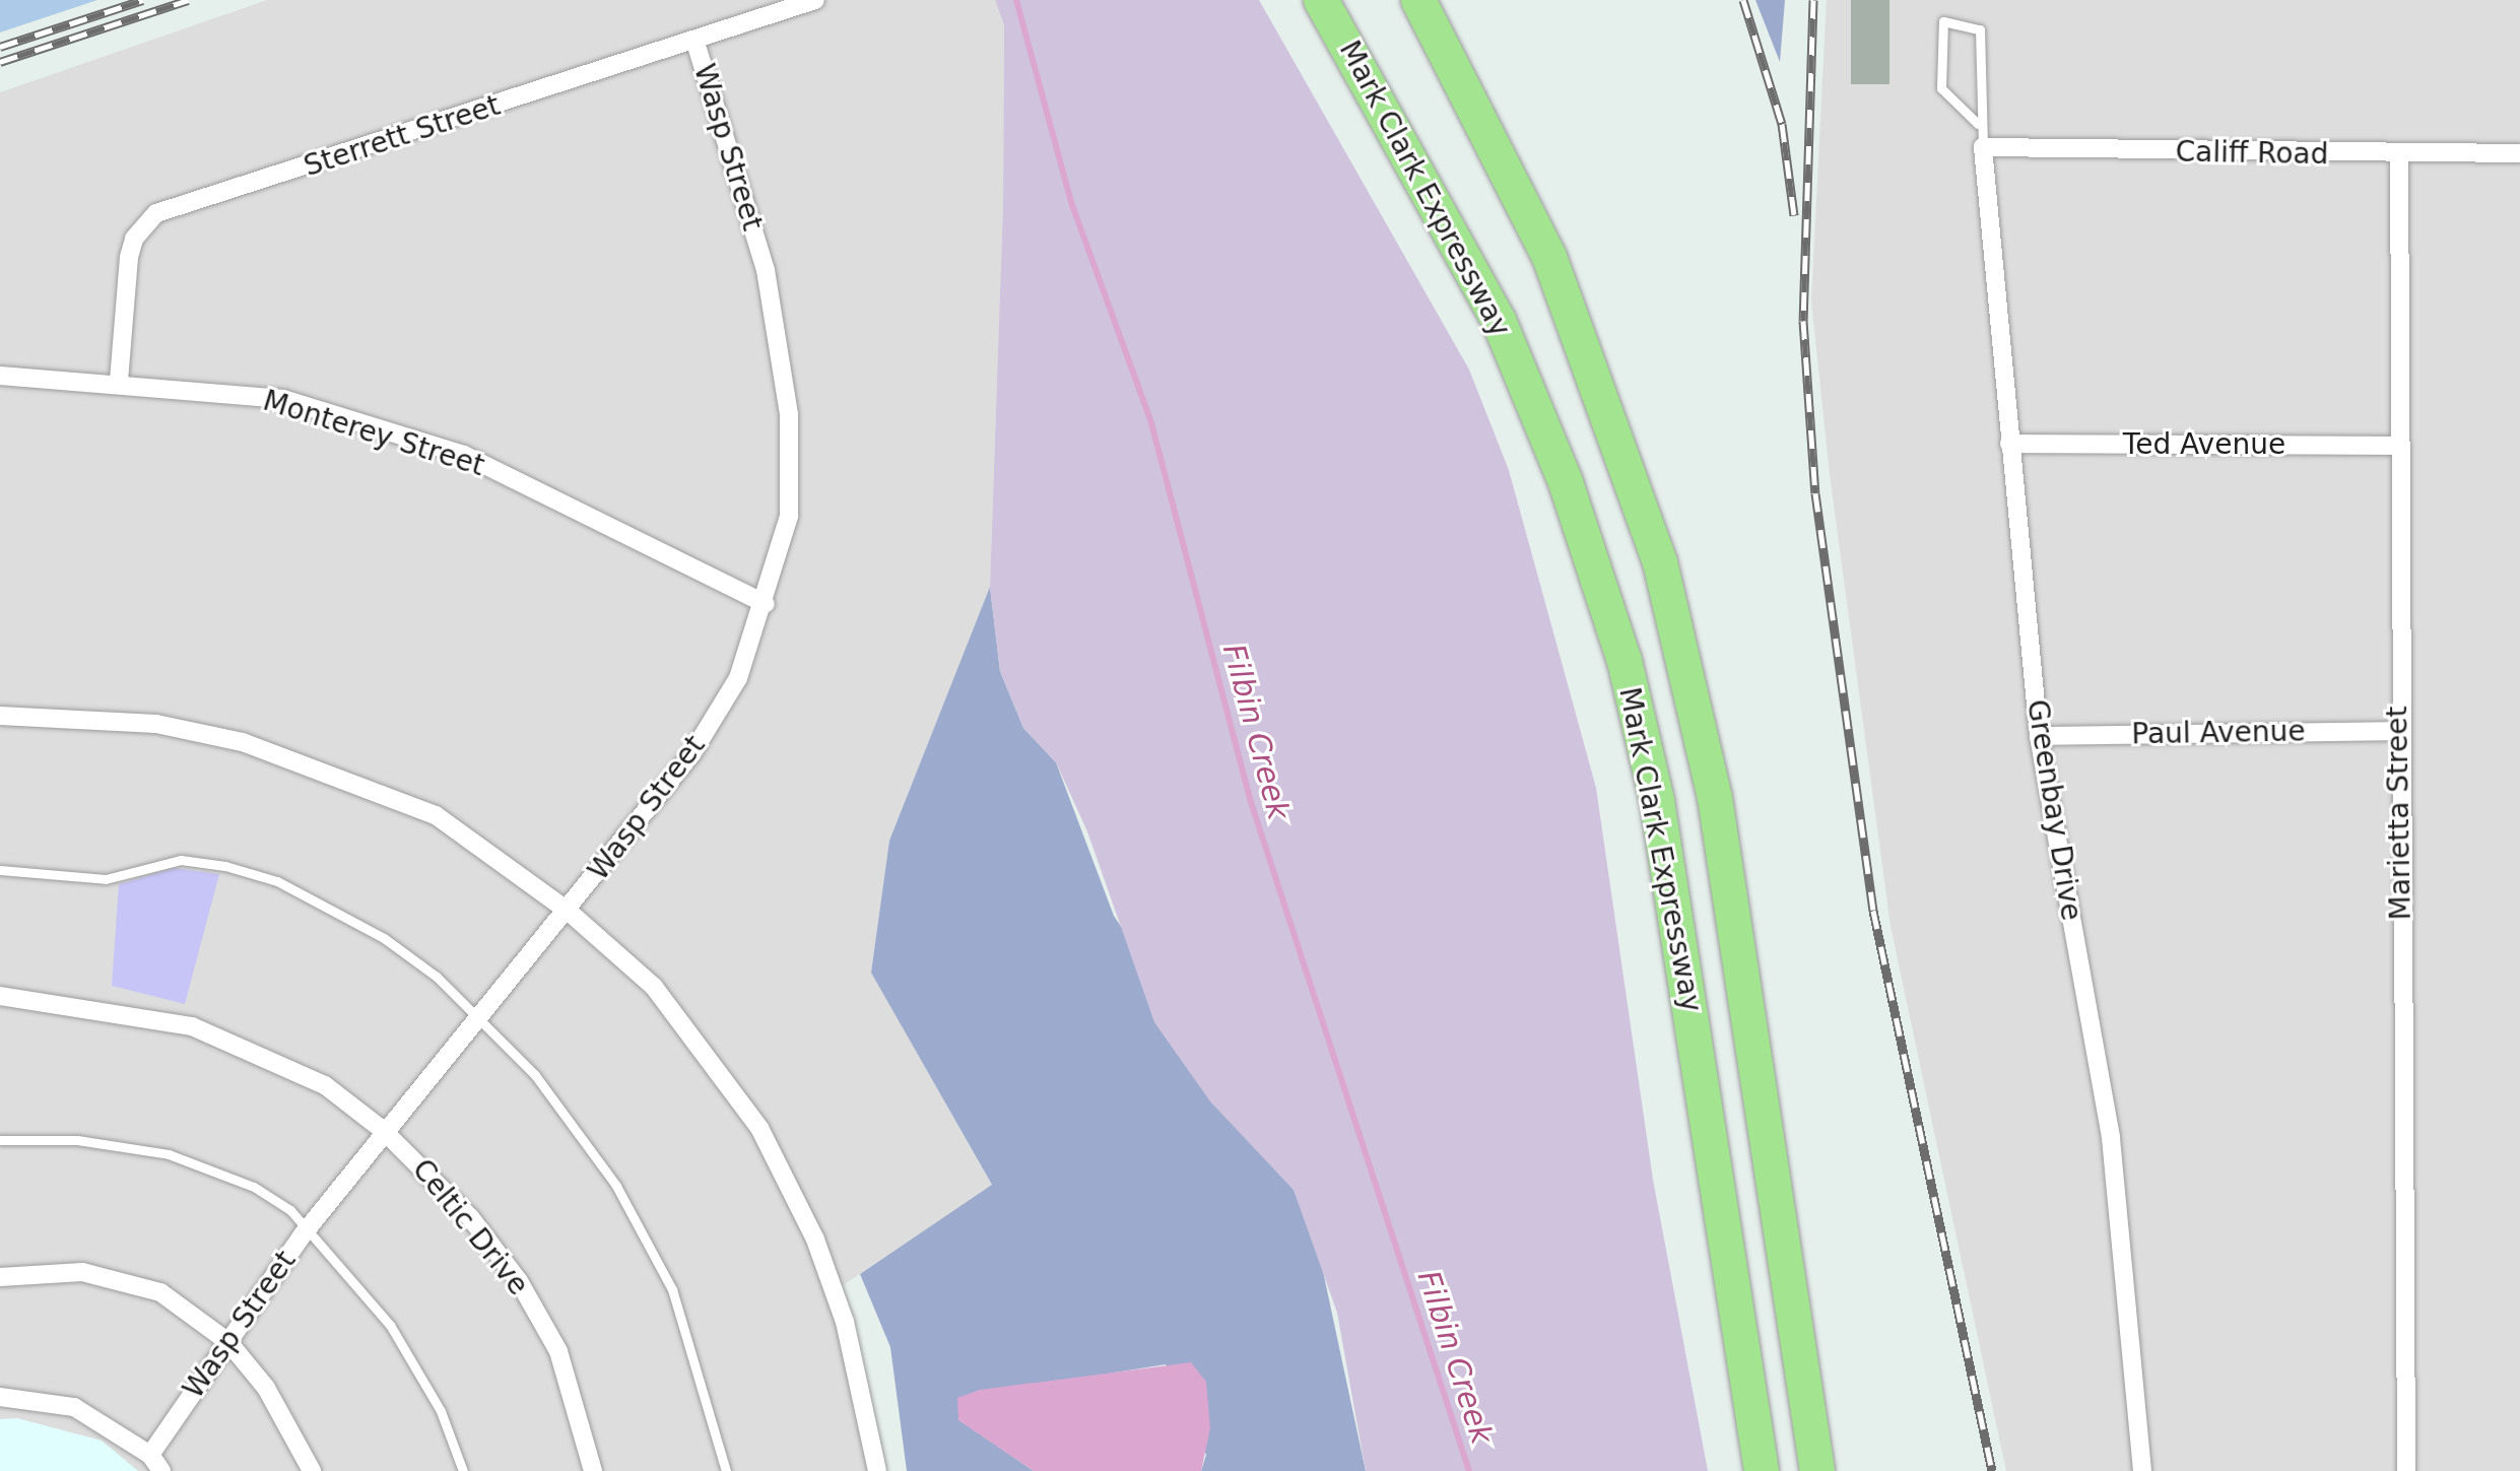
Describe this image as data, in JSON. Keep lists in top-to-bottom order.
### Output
{
  "streets": {
    "highway": ["Mark Clark Expressway"],
    "street": [
      "Sterrett Street",
      "Wasp Street",
      "Califf Road",
      "Monterey Street",
      "Ted Avenue",
      "Paul Avenue",
      "Greenbay Drive",
      "Marietta Street",
      "Celtic Drive"
    ]
  },
  "crossings": [
    ["Sterrett Street", "Wasp Street"],
    ["Sterrett Street", "Monterey Street"],
    ["Wasp Street", "Monterey Street"],
    ["Wasp Street", "Celtic Drive"],
    ["Califf Road", "Greenbay Drive"],
    ["Califf Road", "Marietta Street"],
    ["Ted Avenue", "Greenbay Drive"],
    ["Ted Avenue", "Marietta Street"],
    ["Paul Avenue", "Greenbay Drive"],
    ["Paul Avenue", "Marietta Street"]
  ],
  "water": ["Filbin Creek"]
}
